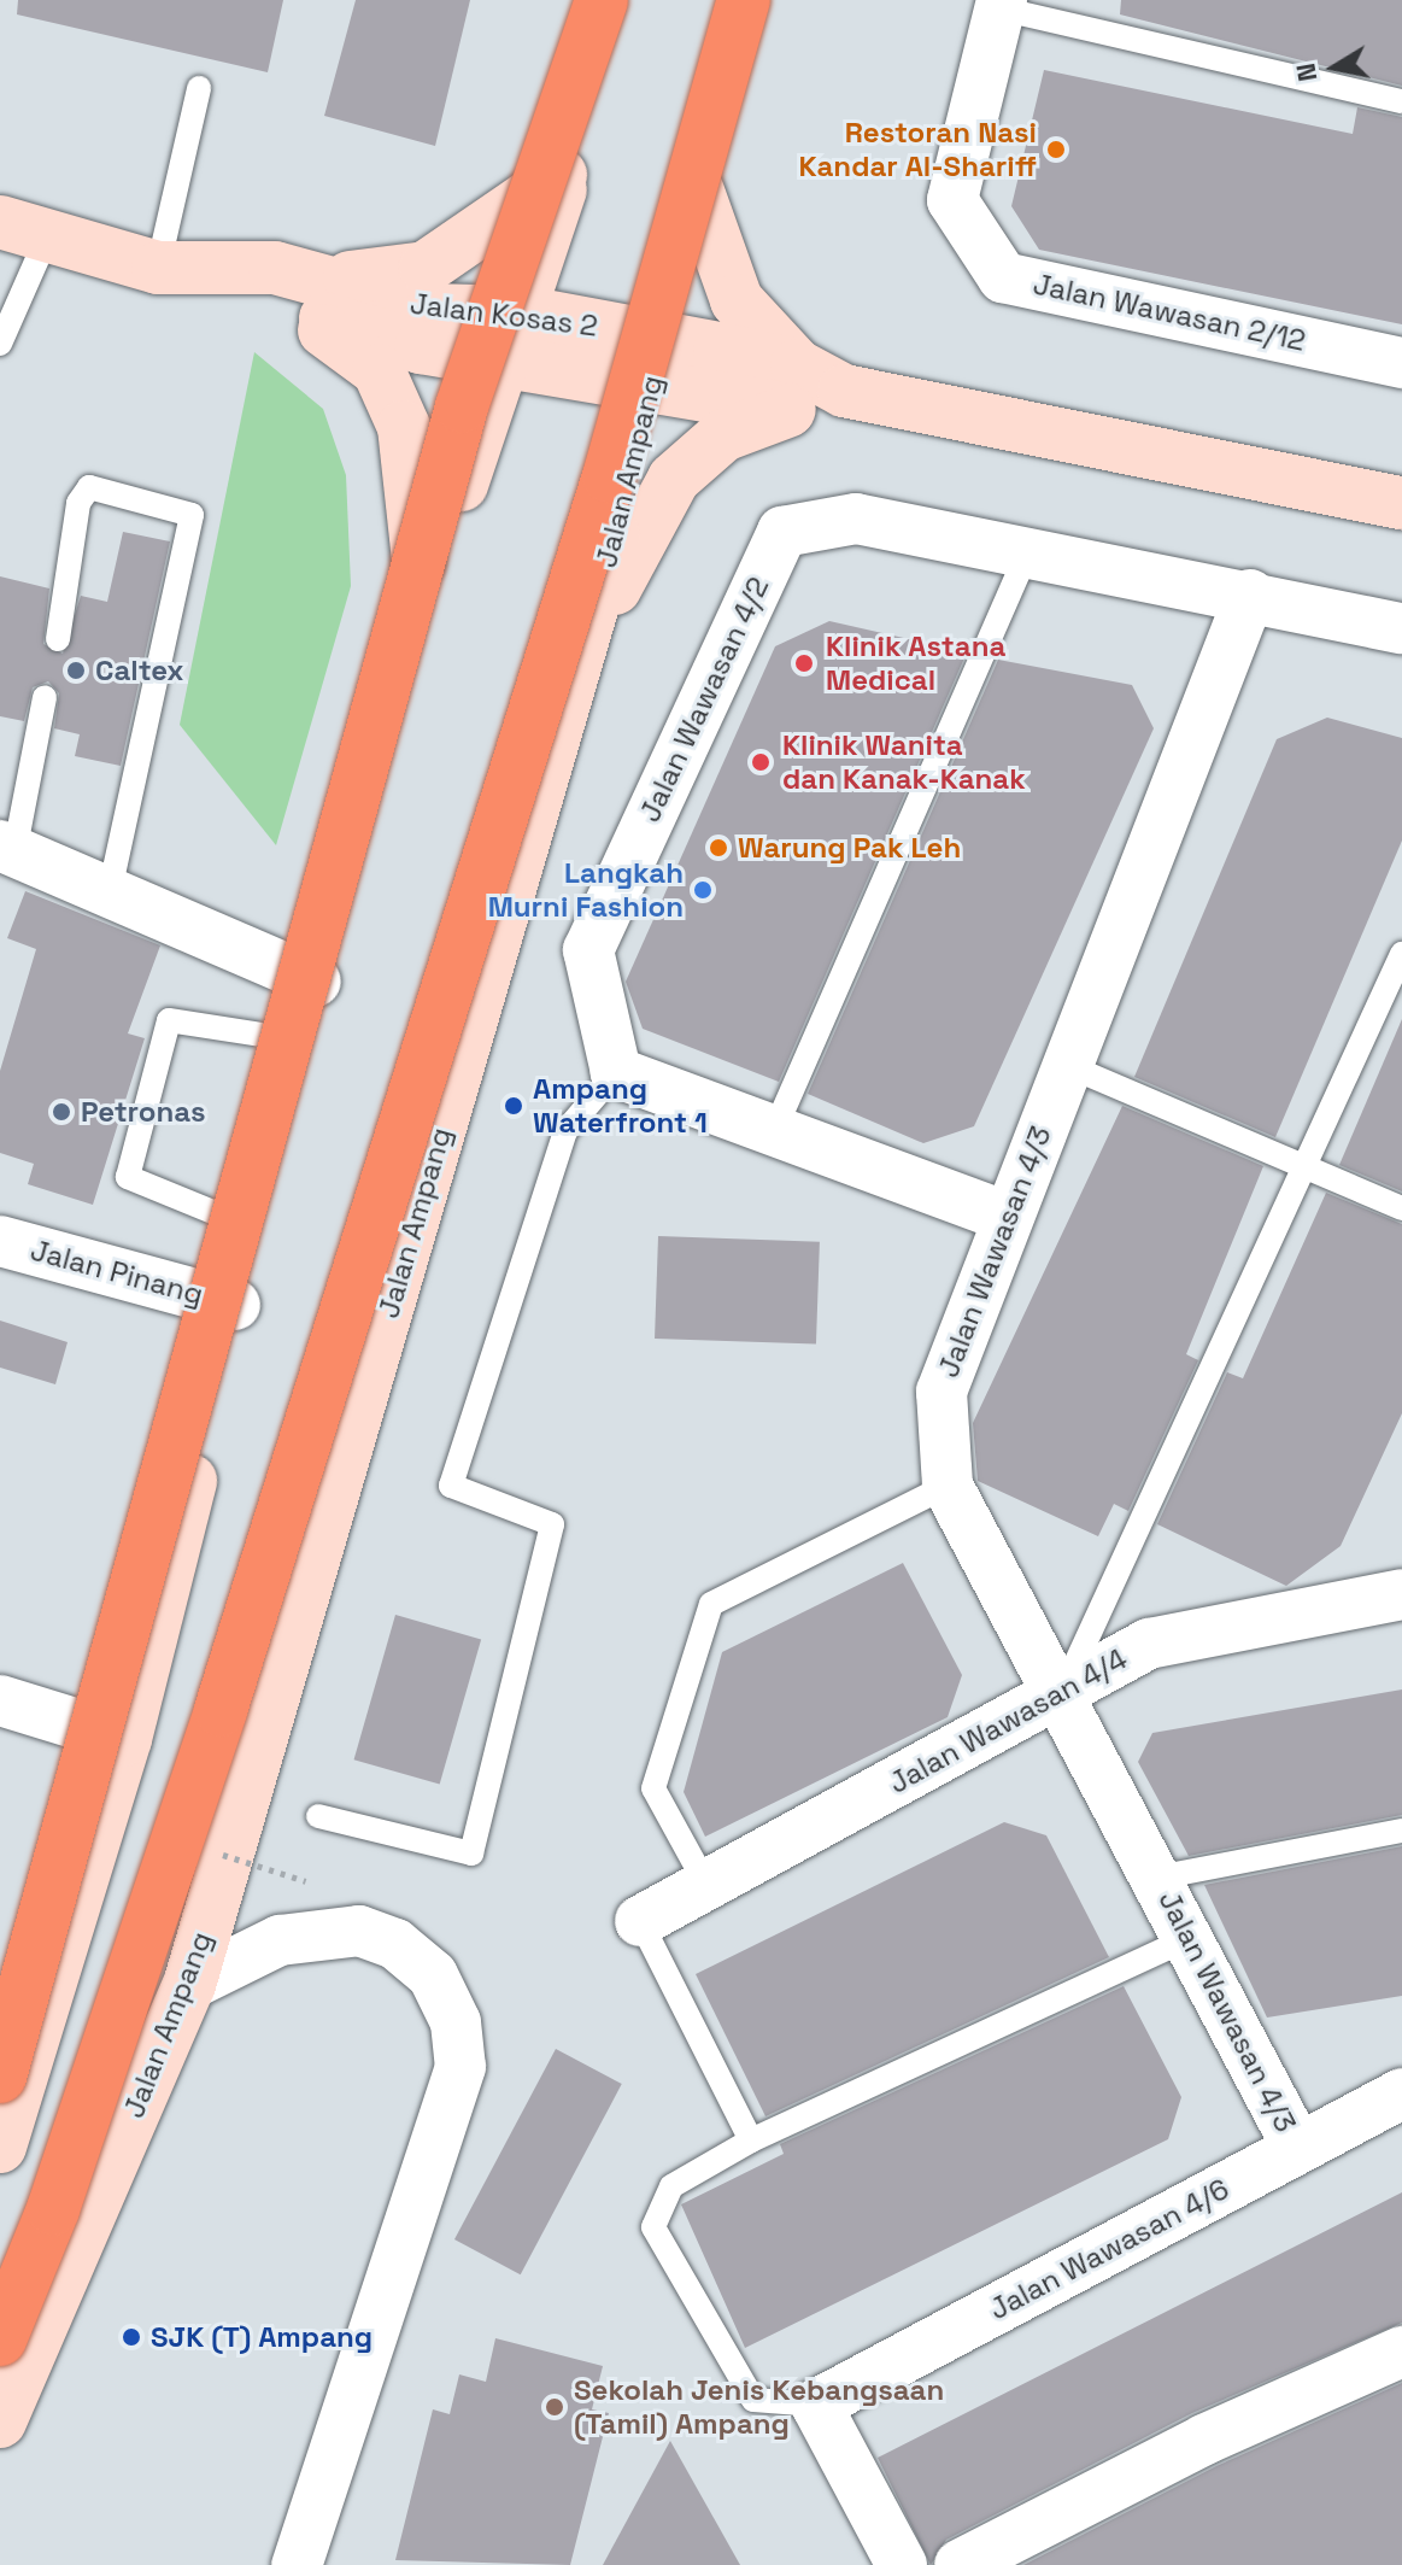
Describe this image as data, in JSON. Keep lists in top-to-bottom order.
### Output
{
  "streets": {
    "main road": ["Jalan Kosas 2", "Jalan Ampang"],
    "street": [
      "Jalan Wawasan 2/12",
      "Jalan Wawasan 4/2",
      "Jalan Wawasan 4/3",
      "Jalan Pinang",
      "Jalan Wawasan 4/4",
      "Jalan Wawasan 4/6"
    ]
  },
  "crossings": [
    ["Jalan Kosas 2", "Jalan Ampang"],
    ["Jalan Wawasan 4/2", "Jalan Wawasan 4/3"],
    ["Jalan Wawasan 4/3", "Jalan Wawasan 4/4"],
    ["Jalan Wawasan 4/3", "Jalan Wawasan 4/6"]
  ],
  "places": [
    "Restoran Nasi Kandar Al-Shariff",
    "Klinik Astana Medical",
    "Caltex",
    "Klinik Wanita dan Kanak-Kanak",
    "Warung Pak Leh",
    "Langkah Murni Fashion",
    "Ampang Waterfront 1",
    "Petronas",
    "SJK (T) Ampang",
    "Sekolah Jenis Kebangsaan (Tamil) Ampang"
  ],
  "north": "left"
}
